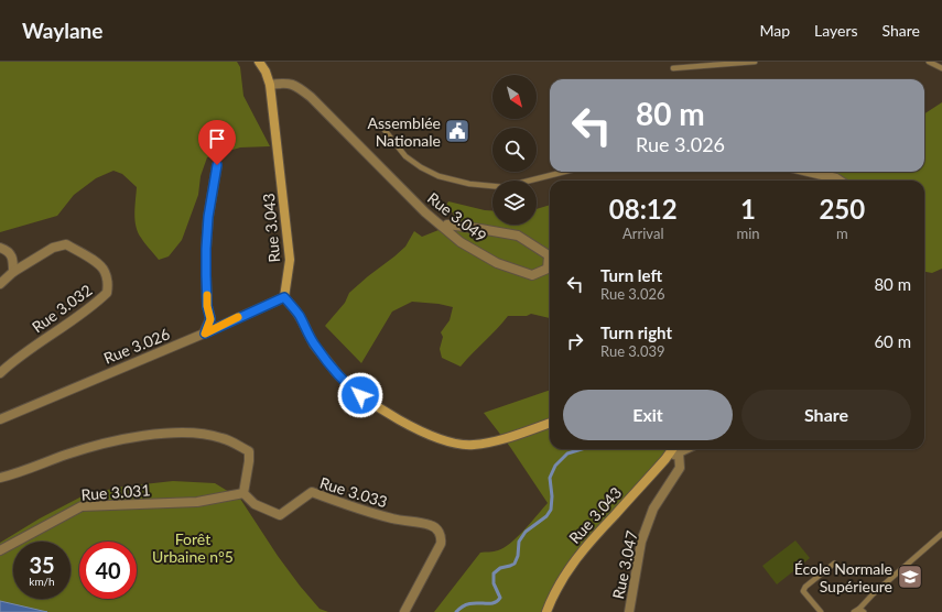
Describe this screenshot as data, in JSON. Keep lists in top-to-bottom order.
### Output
{
  "streets": {
    "street": [
      "Rue 3.049",
      "Rue 3.043",
      "Rue 3.032",
      "Rue 3.026",
      "Rue 3.031",
      "Rue 3.033",
      "Rue 3.047"
    ]
  },
  "crossings": [
    ["Rue 3.049", "Rue 3.043"],
    ["Rue 3.043", "Rue 3.026"],
    ["Rue 3.043", "Rue 3.047"],
    ["Rue 3.031", "Rue 3.033"]
  ],
  "parks": ["Forêt Urbaine n°5"],
  "places": {
    "public building": ["Assemblée Nationale"],
    "school or university": ["École Normale Supérieure"]
  },
  "north": "bottom right",
  "page": {
    "header": "Waylane",
    "nav": ["Map", "Layers", "Share"],
    "turn": ["80 m", "Rue 3.026"],
    "eta": [
      "08:12",
      "Arrival",
      "1",
      "min",
      "250",
      "m"
    ],
    "list": [
      {
        "name": "Turn left",
        "note": "Rue 3.026",
        "value": "80 m"
      },
      {
        "name": "Turn right",
        "note": "Rue 3.039",
        "value": "60 m"
      }
    ],
    "buttons": ["Exit", "Share"],
    "speed": "35 km/h",
    "limit": "40"
  }
}
